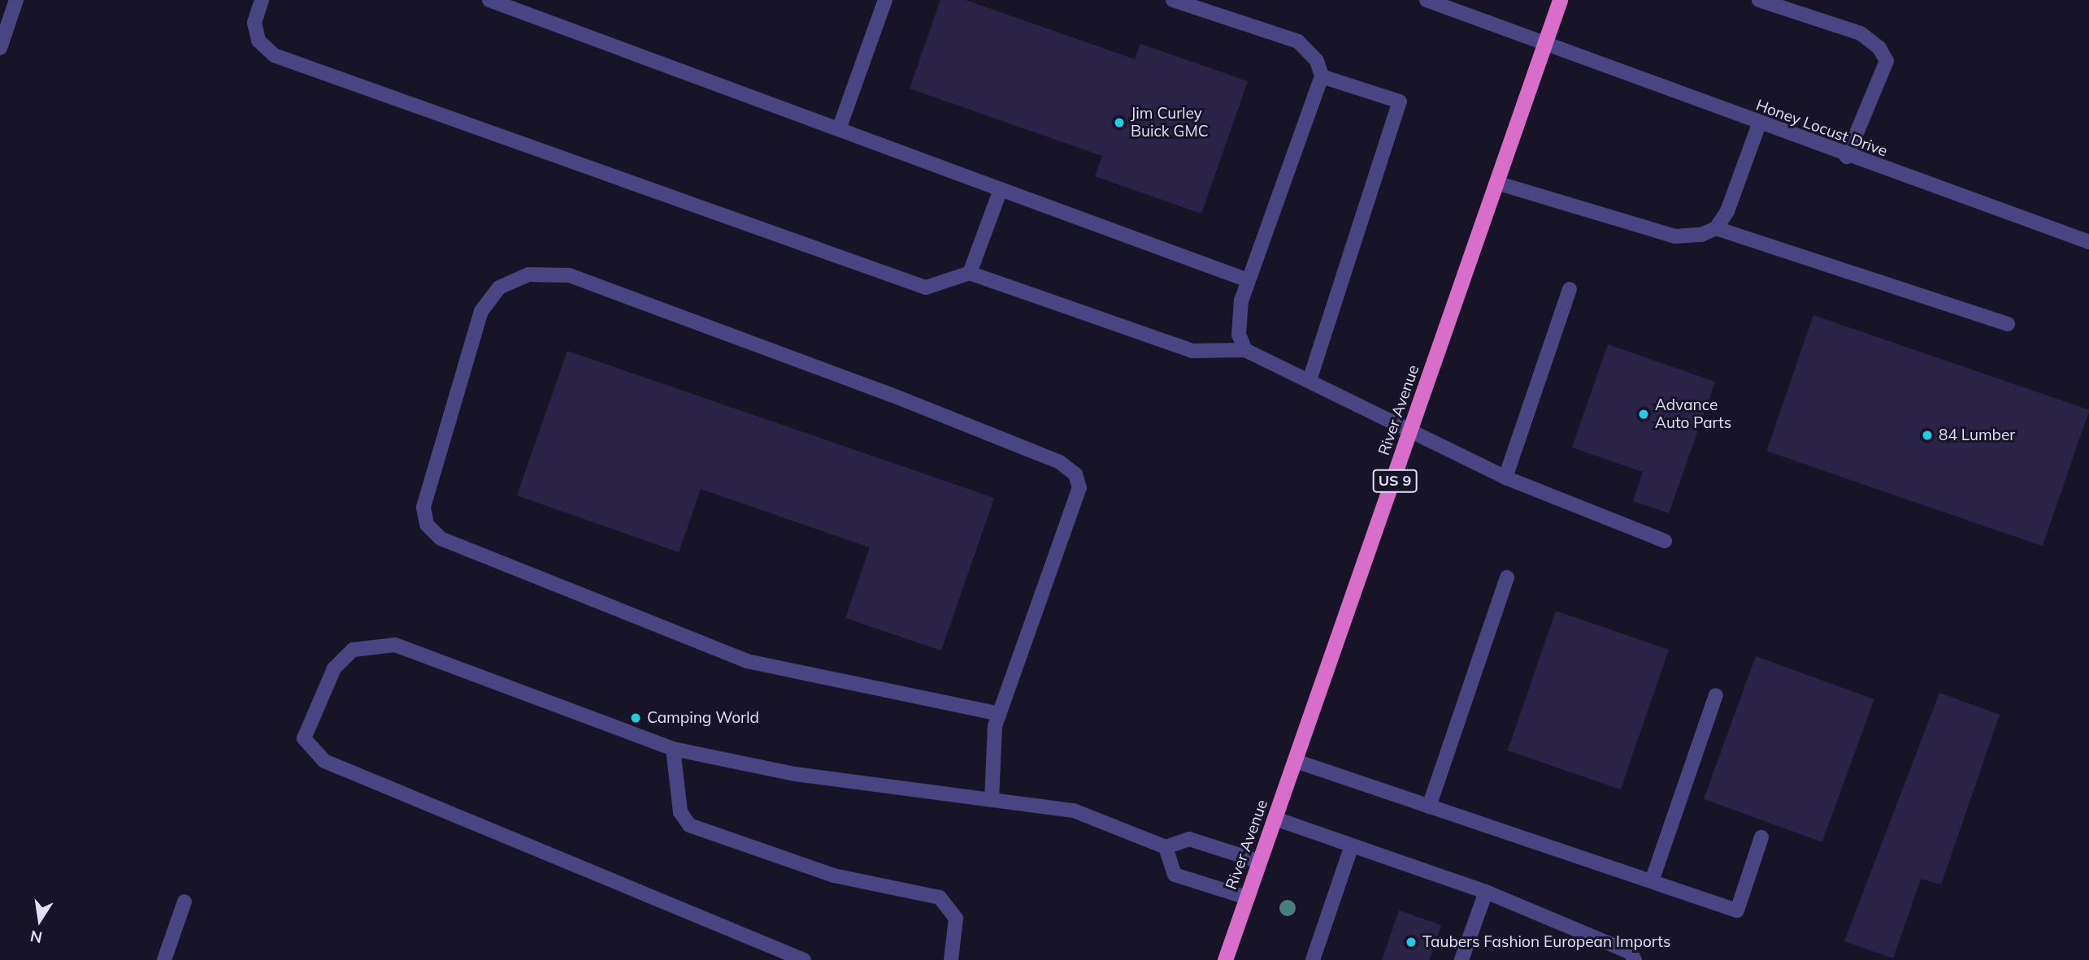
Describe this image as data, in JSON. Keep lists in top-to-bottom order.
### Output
{
  "streets": {
    "highway": ["River Avenue", "US 9"],
    "street": ["Honey Locust Drive"]
  },
  "crossings": [
    ["Honey Locust Drive", "River Avenue"]
  ],
  "places": [
    "Jim Curley Buick GMC",
    "Advance Auto Parts",
    "84 Lumber",
    "Camping World",
    "Taubers Fashion European Imports"
  ],
  "north": "bottom"
}
